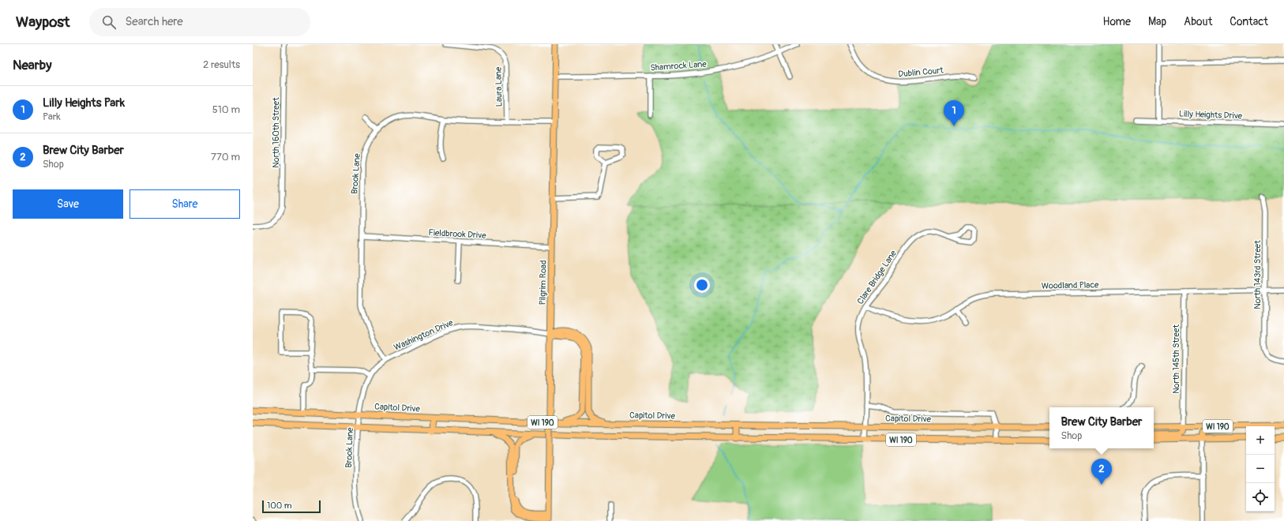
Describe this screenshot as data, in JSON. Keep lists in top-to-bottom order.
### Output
{
  "streets": {
    "main road": ["Pilgrim Road", "Capitol Drive", "WI 190"],
    "street": [
      "Shamrock Lane",
      "Dublin Court",
      "Laura Lane",
      "Lilly Heights Drive",
      "North 160th Street",
      "Brook Lane",
      "Fieldbrook Drive",
      "North 143rd Street",
      "Clare Bridge Lane",
      "Woodland Place",
      "Washington Drive",
      "North 145th Street"
    ]
  },
  "crossings": [
    ["Shamrock Lane", "Pilgrim Road"],
    ["Laura Lane", "Brook Lane"],
    ["Brook Lane", "Fieldbrook Drive"],
    ["Brook Lane", "Pilgrim Road"],
    ["Brook Lane", "Washington Drive"],
    ["Brook Lane", "Capitol Drive"],
    ["Brook Lane", "WI 190"],
    ["Fieldbrook Drive", "Pilgrim Road"],
    ["North 143rd Street", "Woodland Place"],
    ["Clare Bridge Lane", "Woodland Place"],
    ["Clare Bridge Lane", "Capitol Drive"],
    ["Clare Bridge Lane", "WI 190"],
    ["Pilgrim Road", "Washington Drive"],
    ["Woodland Place", "North 145th Street"],
    ["North 145th Street", "WI 190"]
  ],
  "scale_bar": "100 m",
  "page": {
    "header": "Waypost",
    "search": "Search here",
    "nav": [
      "Home",
      "Map",
      "About",
      "Contact"
    ],
    "heading": ["Nearby", "2 results"],
    "list": [
      {
        "mark": "1",
        "name": "Lilly Heights Park",
        "note": "Park",
        "value": "510 m"
      },
      {
        "mark": "2",
        "name": "Brew City Barber",
        "note": "Shop",
        "value": "770 m"
      }
    ],
    "pins": ["1", "2"],
    "buttons": ["Save", "Share"],
    "popup": ["Brew City Barber", "Shop"],
    "map_buttons": ["+", "−"],
    "scale": "100 m"
  }
}
